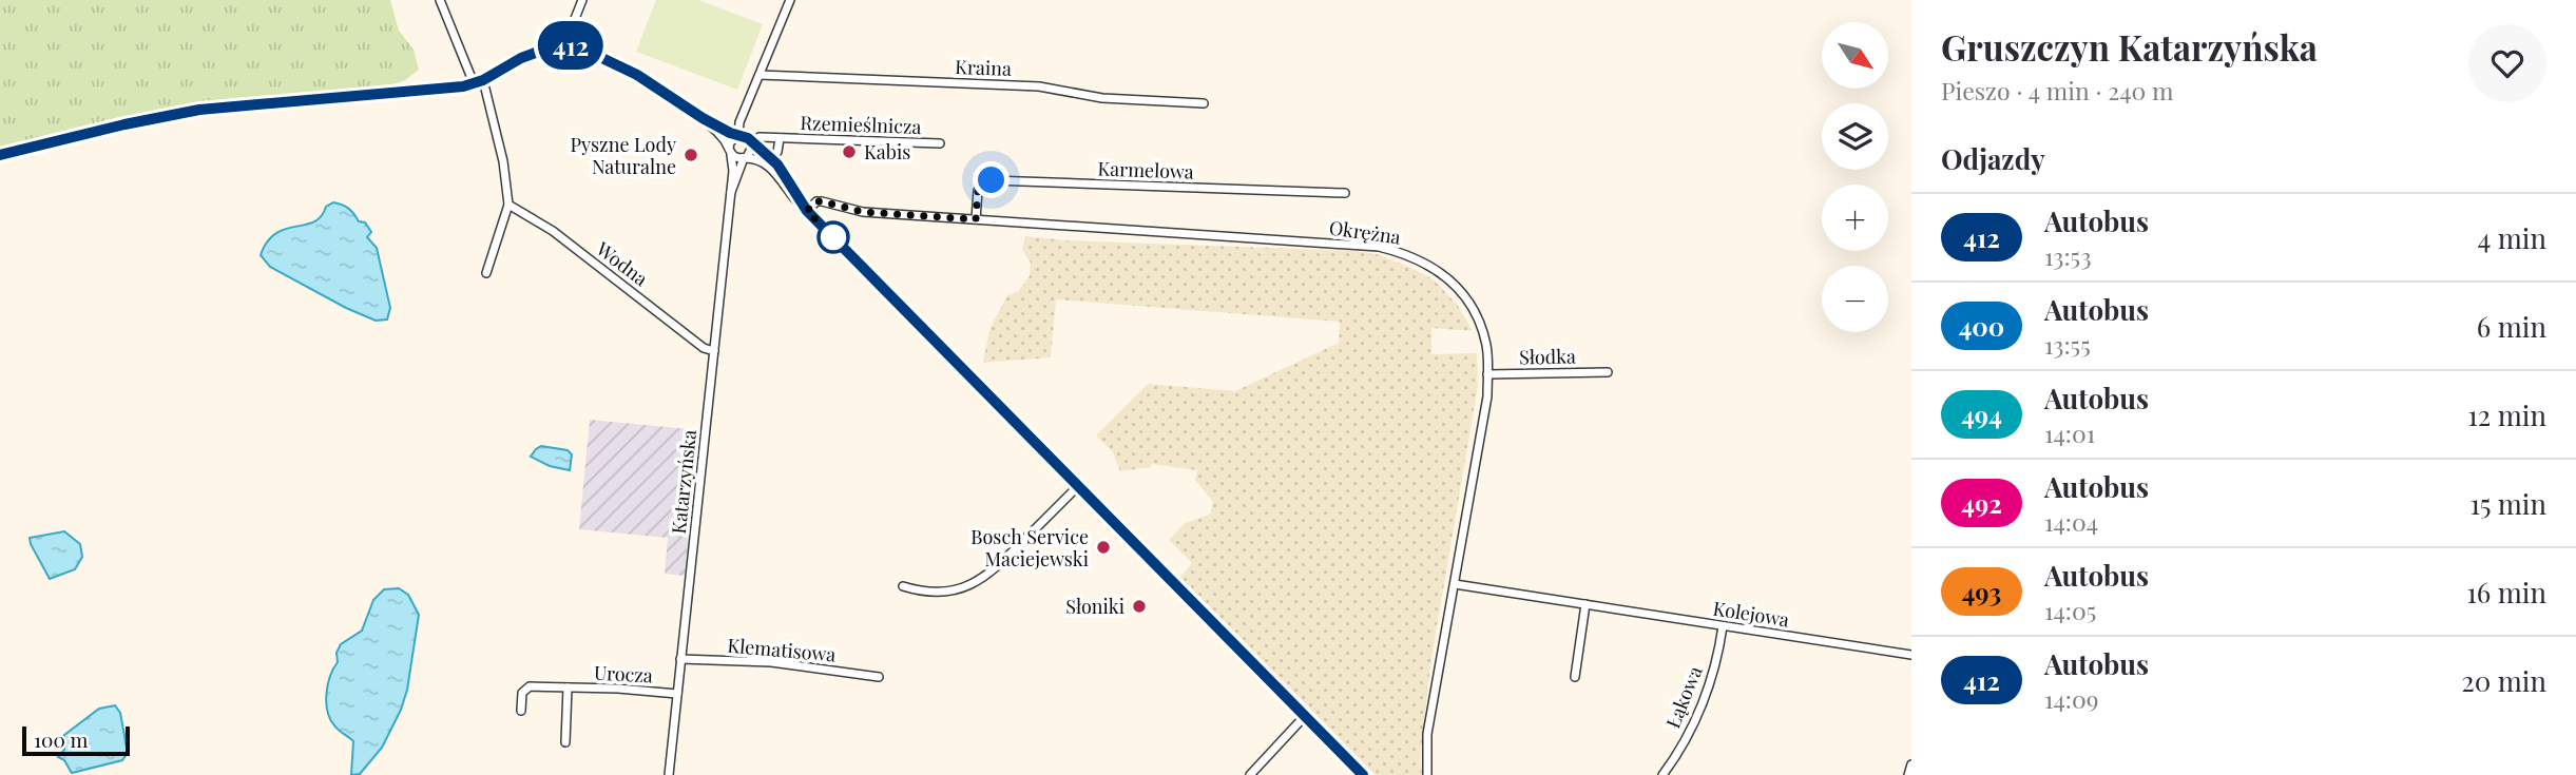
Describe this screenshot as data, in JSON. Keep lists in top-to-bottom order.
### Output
{
  "streets": {
    "street": [
      "Kraina",
      "Rzemieślnicza",
      "Karmelowa",
      "Okrężna",
      "Wodna",
      "Słodka",
      "Katarzyńska",
      "Kolejowa",
      "Klematisowa",
      "Urocza",
      "Łąkowa"
    ]
  },
  "crossings": [
    ["Karmelowa", "Okrężna"],
    ["Okrężna", "Słodka"],
    ["Okrężna", "Kolejowa"],
    ["Wodna", "Katarzyńska"],
    ["Katarzyńska", "Klematisowa"],
    ["Katarzyńska", "Urocza"],
    ["Kolejowa", "Łąkowa"]
  ],
  "places": [
    "Kabis",
    "Pyszne Lody Naturalne",
    "Bosch Service Maciejewski",
    "Słoniki"
  ],
  "lines": ["bus line 412"],
  "scale_bar": "100 m",
  "north": "bottom right",
  "page": {
    "on_map": "412",
    "heading": [
      ["Gruszczyn Katarzyńska", "Pieszo · 4 min · 240 m"],
      "Odjazdy"
    ],
    "map_buttons": ["+", "−"],
    "list": [
      {
        "mark": "412",
        "name": "Autobus",
        "note": "13:53",
        "value": "4 min"
      },
      {
        "mark": "400",
        "name": "Autobus",
        "note": "13:55",
        "value": "6 min"
      },
      {
        "mark": "494",
        "name": "Autobus",
        "note": "14:01",
        "value": "12 min"
      },
      {
        "mark": "492",
        "name": "Autobus",
        "note": "14:04",
        "value": "15 min"
      },
      {
        "mark": "493",
        "name": "Autobus",
        "note": "14:05",
        "value": "16 min"
      },
      {
        "mark": "412",
        "name": "Autobus",
        "note": "14:09",
        "value": "20 min"
      }
    ],
    "scale": "100 m"
  }
}
